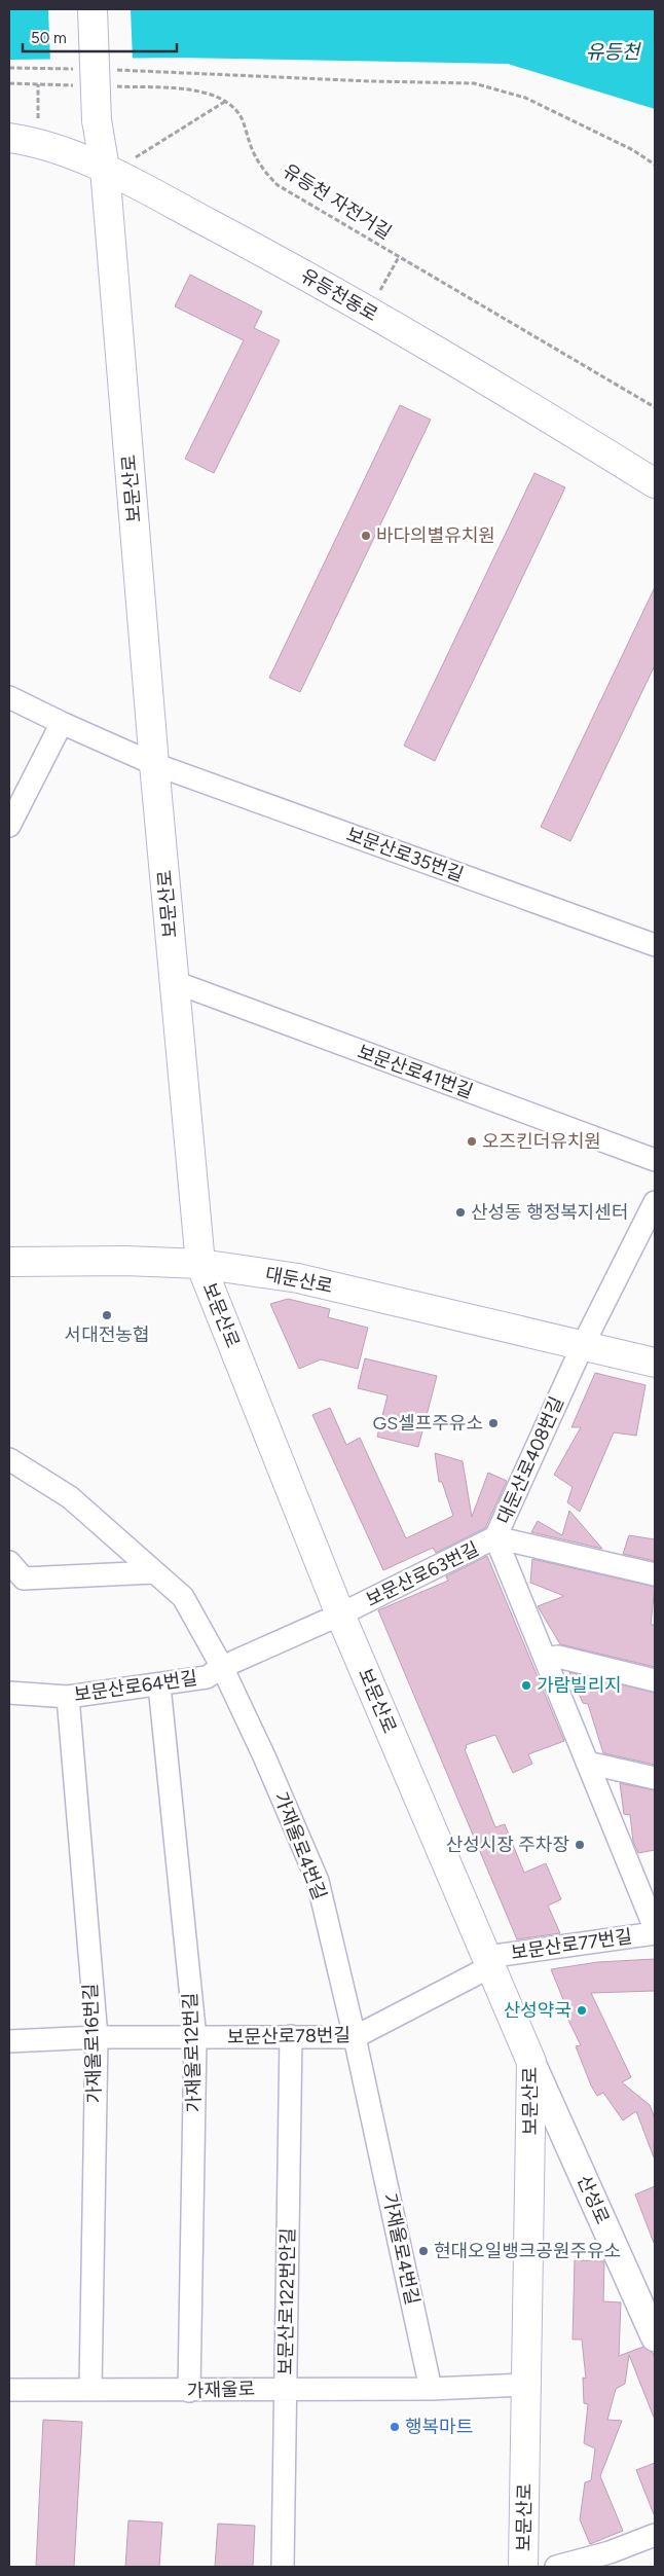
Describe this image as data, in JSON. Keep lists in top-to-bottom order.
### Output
{
  "streets": {
    "main road": ["유등천동로", "보문산로", "대둔산로"],
    "street": [
      "보문산로35번길",
      "보문산로41번길",
      "대둔산로408번길",
      "보문산로63번길",
      "보문산로64번길",
      "가재울로4번길",
      "보문산로77번길",
      "보문산로78번길",
      "가재울로16번길",
      "가재울로12번길",
      "산성로",
      "보문산로122번안길",
      "가재울로"
    ],
    "path": ["유등천 자전거길"]
  },
  "crossings": [
    ["유등천동로", "보문산로"],
    ["보문산로", "보문산로35번길"],
    ["보문산로", "보문산로41번길"],
    ["보문산로", "대둔산로"],
    ["보문산로", "보문산로63번길"],
    ["보문산로", "보문산로64번길"],
    ["보문산로", "보문산로77번길"],
    ["보문산로", "보문산로78번길"],
    ["보문산로", "산성로"],
    ["보문산로", "가재울로"],
    ["대둔산로", "대둔산로408번길"],
    ["대둔산로408번길", "보문산로63번길"],
    ["보문산로63번길", "보문산로64번길"],
    ["보문산로64번길", "가재울로4번길"],
    ["보문산로64번길", "가재울로16번길"],
    ["보문산로64번길", "가재울로12번길"],
    ["가재울로4번길", "보문산로78번길"],
    ["가재울로4번길", "가재울로"],
    ["보문산로77번길", "보문산로78번길"],
    ["보문산로78번길", "가재울로16번길"],
    ["보문산로78번길", "가재울로12번길"],
    ["보문산로78번길", "보문산로122번안길"],
    ["가재울로16번길", "가재울로"],
    ["가재울로12번길", "가재울로"],
    ["보문산로122번안길", "가재울로"]
  ],
  "water": ["유등천"],
  "places": [
    "바다의별유치원",
    "오즈킨더유치원",
    "산성동 행정복지센터",
    "서대전농협",
    "GS셀프주유소",
    "가람빌리지",
    "산성시장 주차장",
    "산성약국",
    "현대오일뱅크공원주유소",
    "행복마트"
  ],
  "scale_bar": "50 m"
}
